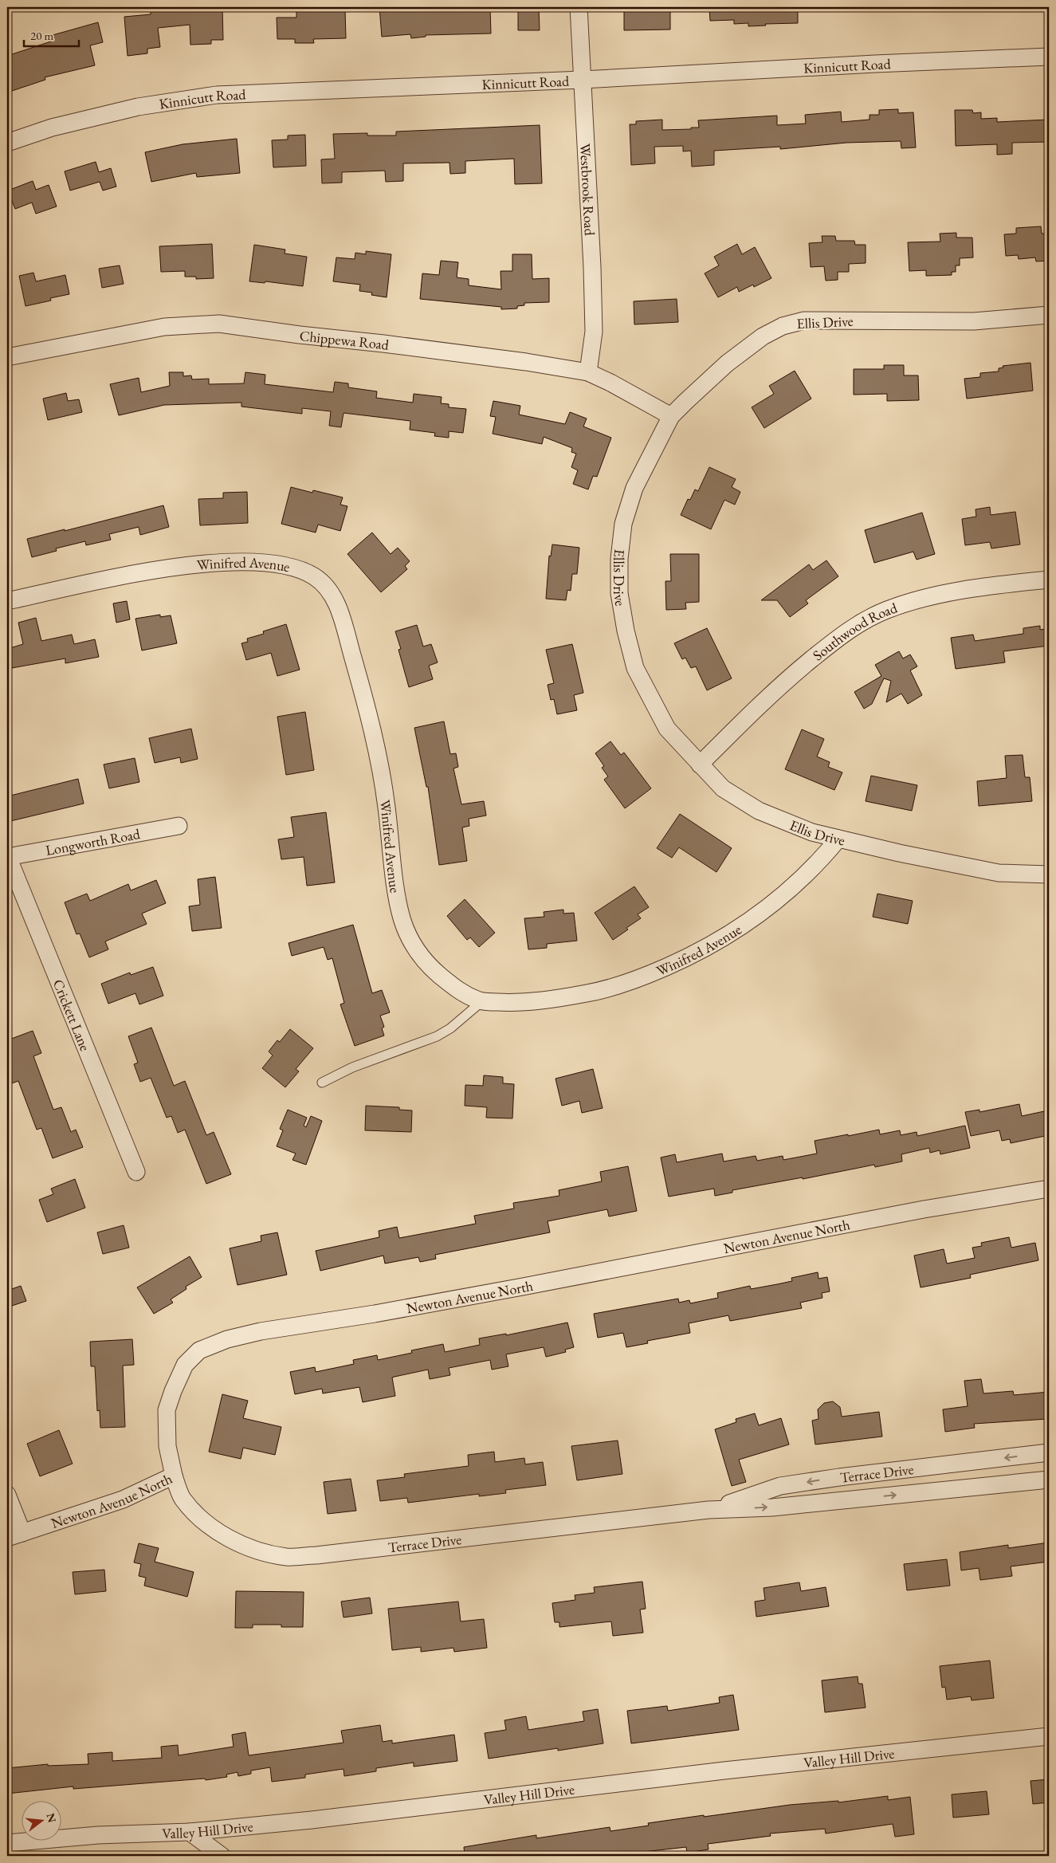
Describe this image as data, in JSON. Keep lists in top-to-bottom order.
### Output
{
  "streets": {
    "street": [
      "Kinnicutt Road",
      "Westbrook Road",
      "Ellis Drive",
      "Chippewa Road",
      "Winifred Avenue",
      "Southwood Road",
      "Longworth Road",
      "Crickett Lane",
      "Newton Avenue North",
      "Terrace Drive",
      "Valley Hill Drive"
    ]
  },
  "crossings": [
    ["Kinnicutt Road", "Westbrook Road"],
    ["Westbrook Road", "Chippewa Road"],
    ["Ellis Drive", "Chippewa Road"],
    ["Ellis Drive", "Winifred Avenue"],
    ["Ellis Drive", "Southwood Road"],
    ["Longworth Road", "Crickett Lane"],
    ["Newton Avenue North", "Terrace Drive"]
  ],
  "scale_bar": "20 m",
  "north": "right"
}
